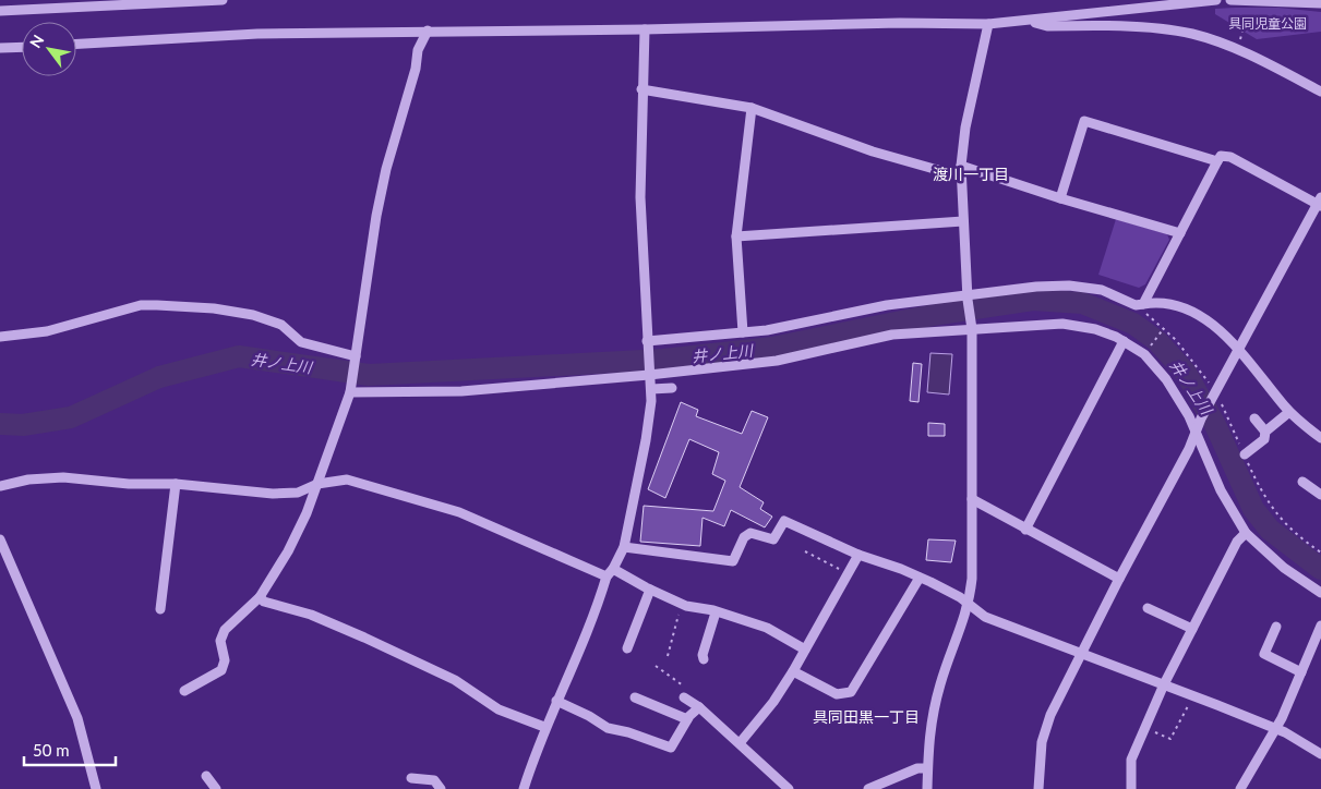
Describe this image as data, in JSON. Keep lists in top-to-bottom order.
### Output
{
  "districts": ["渡川一丁目", "具同田黒一丁目"],
  "water": ["井ノ上川"],
  "parks": ["具同児童公園"],
  "scale_bar": "50 m",
  "north": "top left"
}
